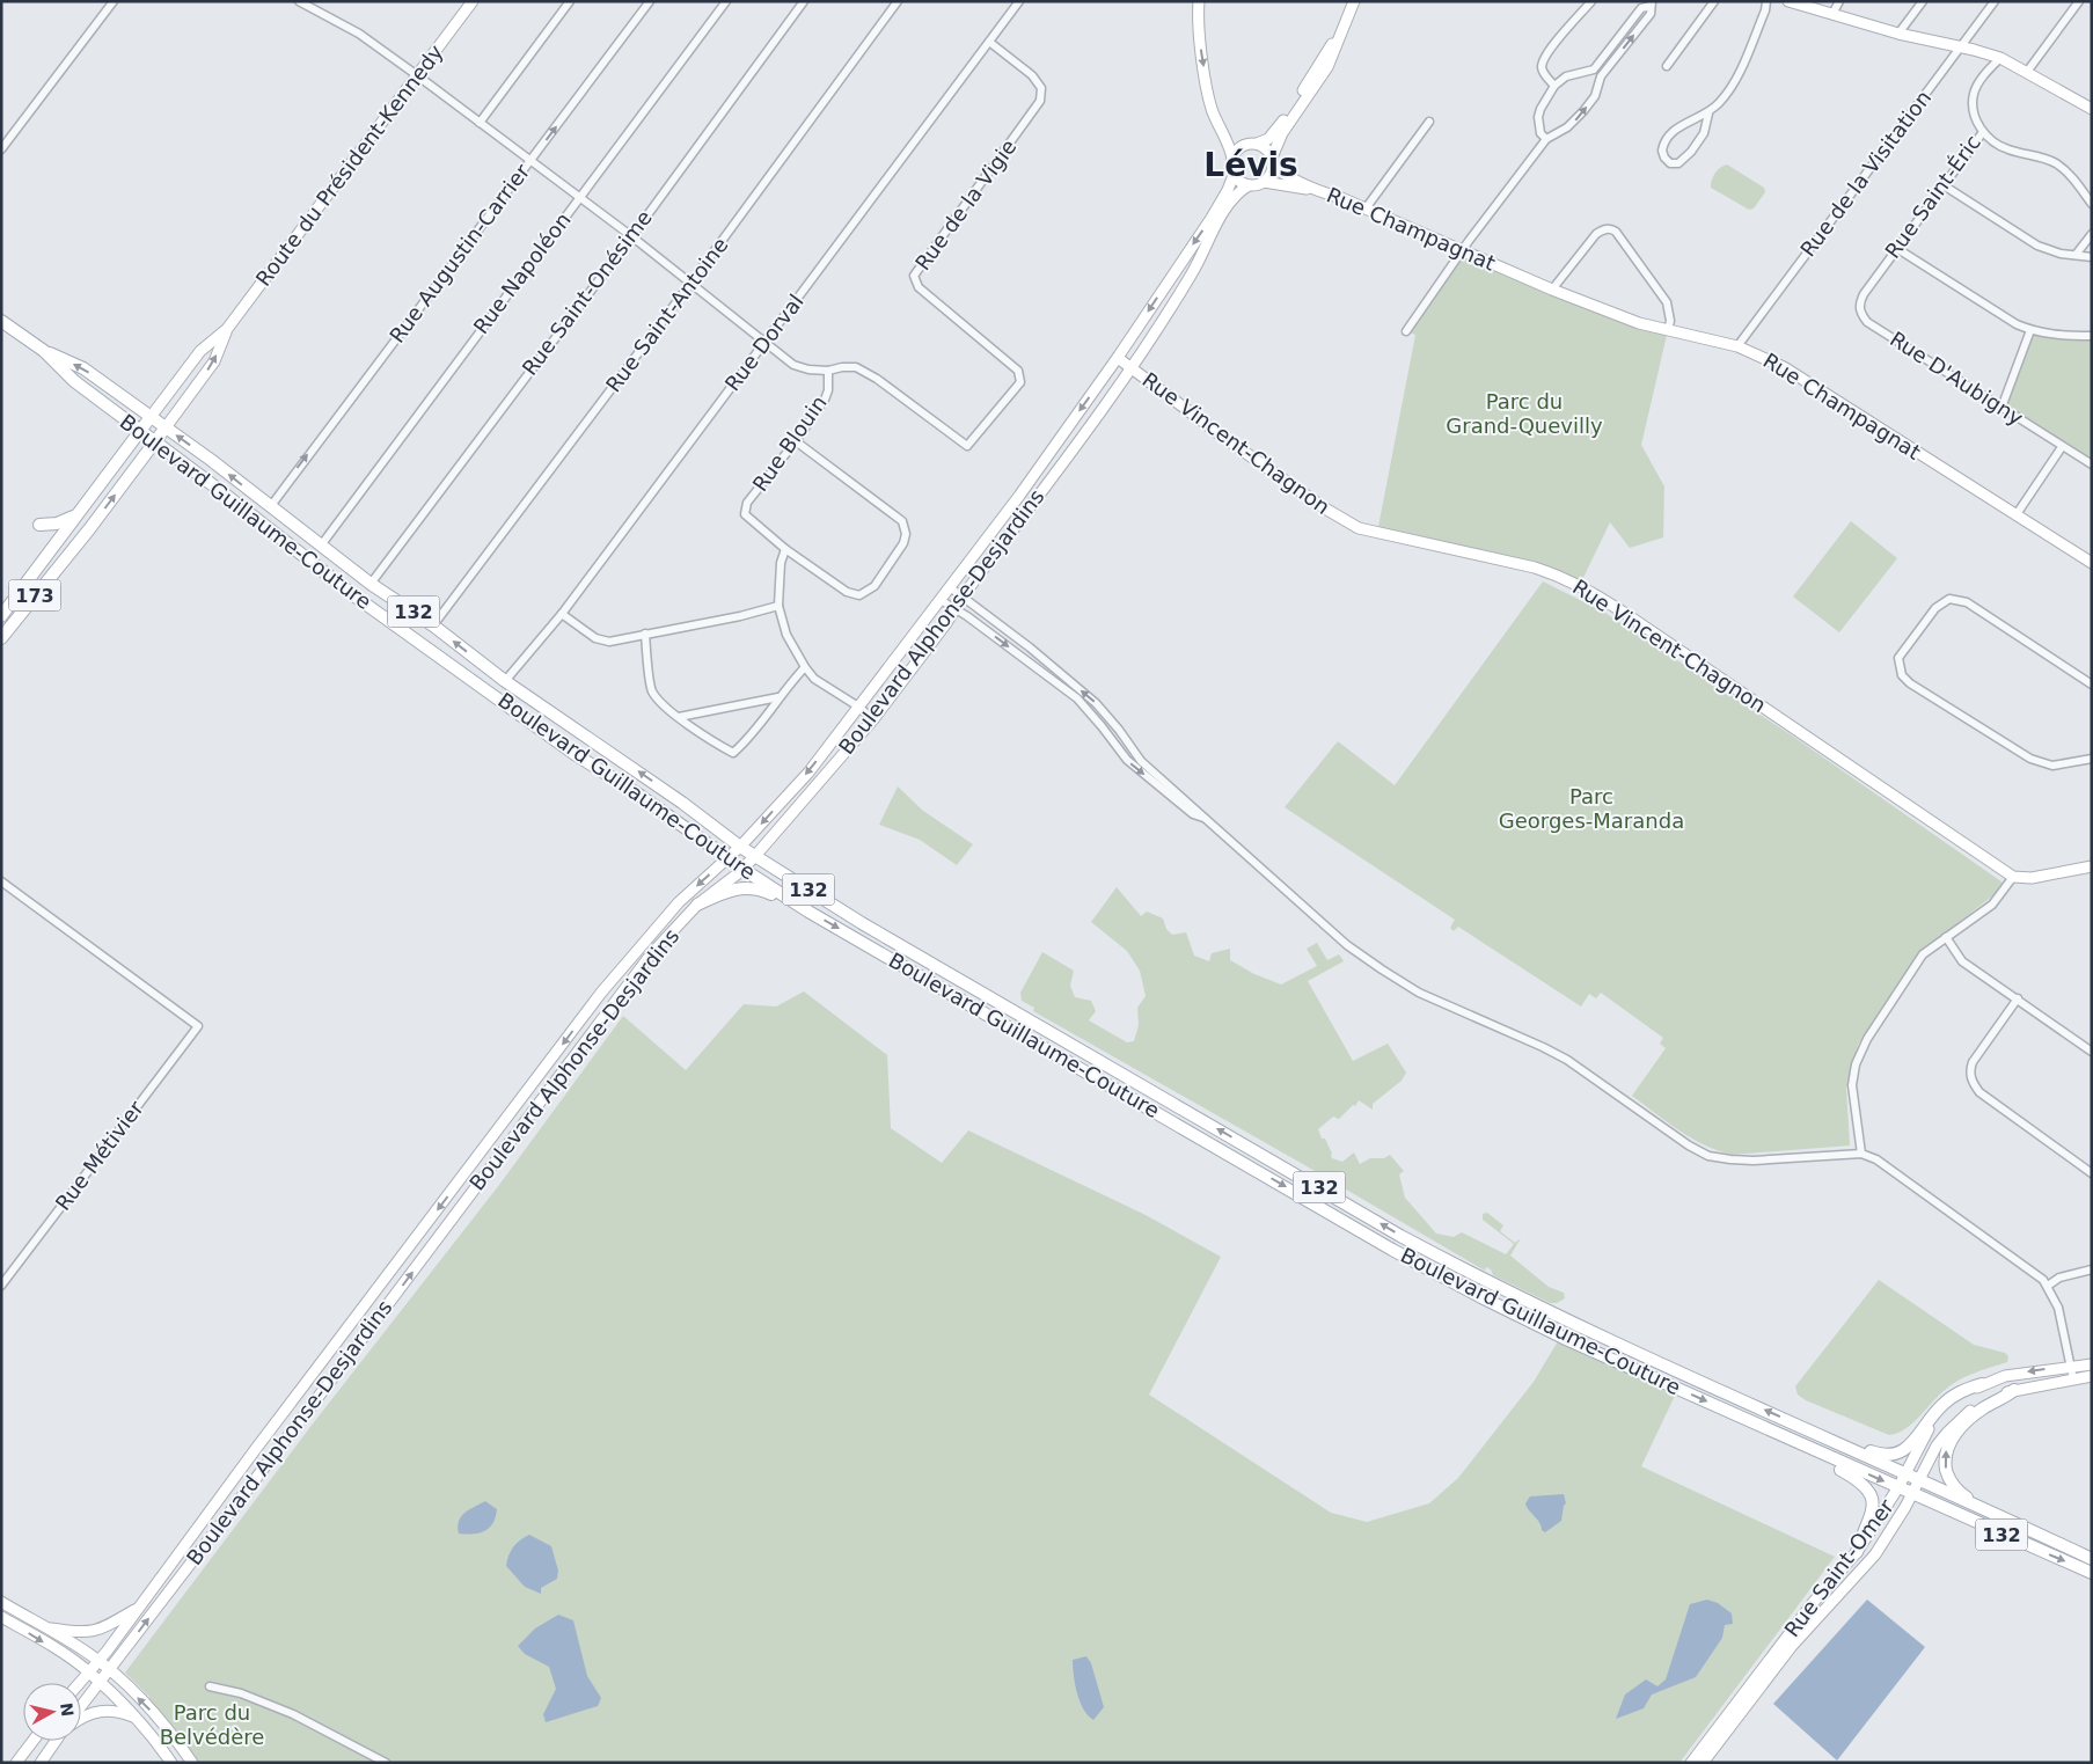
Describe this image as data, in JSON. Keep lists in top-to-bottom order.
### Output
{
  "streets": {
    "main road": [
      "Route du Président-Kennedy",
      "Rue Champagnat",
      "Rue Vincent-Chagnon",
      "Boulevard Guillaume-Couture",
      "173",
      "132",
      "Boulevard Alphonse-Desjardins",
      "Rue Saint-Omer"
    ],
    "street": [
      "Rue de la Visitation",
      "Rue Saint-Éric",
      "Rue de la Vigie",
      "Rue Augustin-Carrier",
      "Rue Napoléon",
      "Rue Saint-Onésime",
      "Rue Saint-Antoine",
      "Rue Dorval",
      "Rue D'Aubigny",
      "Rue Blouin",
      "Rue Métivier"
    ]
  },
  "crossings": [
    ["Route du Président-Kennedy", "Rue de la Vigie"],
    ["Route du Président-Kennedy", "Boulevard Guillaume-Couture"],
    ["Rue de la Visitation", "Rue Champagnat"],
    ["Rue Saint-Éric", "Rue D'Aubigny"],
    ["Rue de la Vigie", "Rue Augustin-Carrier"],
    ["Rue de la Vigie", "Rue Napoléon"],
    ["Rue de la Vigie", "Rue Saint-Onésime"],
    ["Rue de la Vigie", "Rue Saint-Antoine"],
    ["Rue de la Vigie", "Rue Dorval"],
    ["Rue de la Vigie", "Rue Blouin"],
    ["Rue Champagnat", "Boulevard Alphonse-Desjardins"],
    ["Rue Augustin-Carrier", "Boulevard Guillaume-Couture"],
    ["Rue Napoléon", "Boulevard Guillaume-Couture"],
    ["Rue Saint-Onésime", "Boulevard Guillaume-Couture"],
    ["Rue Saint-Antoine", "Boulevard Guillaume-Couture"],
    ["Rue Dorval", "Boulevard Guillaume-Couture"],
    ["Rue Vincent-Chagnon", "Boulevard Alphonse-Desjardins"],
    ["Boulevard Guillaume-Couture", "Boulevard Alphonse-Desjardins"],
    ["Boulevard Guillaume-Couture", "Rue Saint-Omer"]
  ],
  "one_way": ["Rue Augustin-Carrier"],
  "districts": ["Lévis"],
  "parks": ["Parc du Grand-Quevilly", "Parc Georges-Maranda", "Parc du Belvédère"],
  "north": "right"
}
